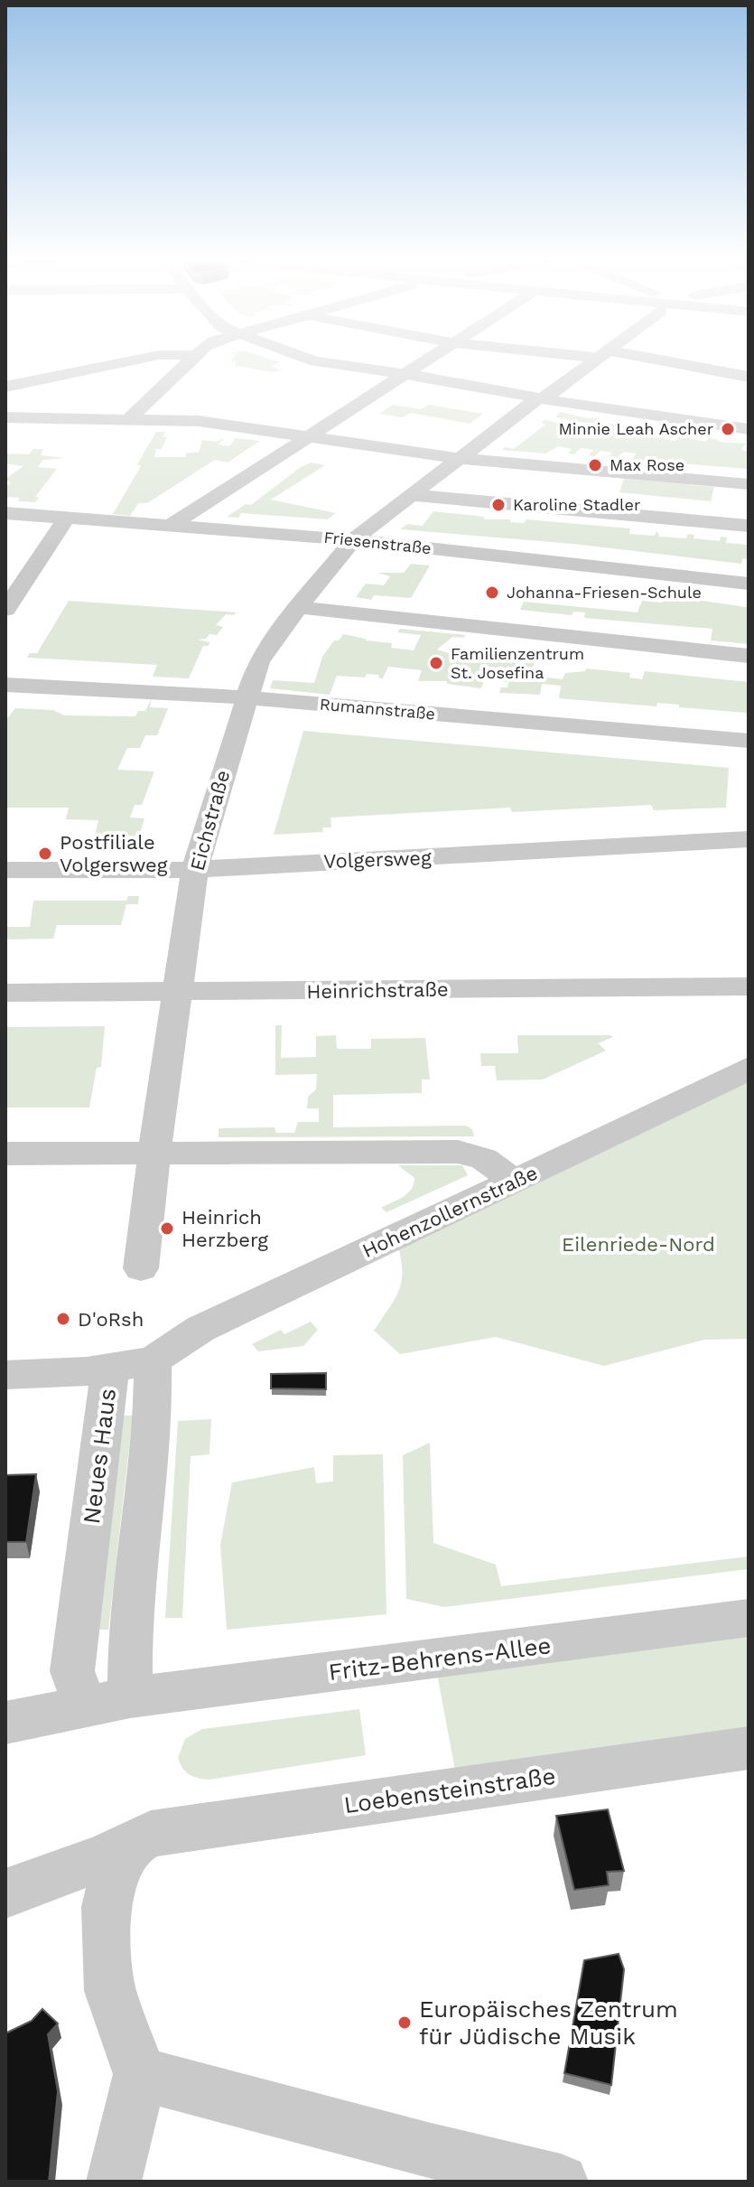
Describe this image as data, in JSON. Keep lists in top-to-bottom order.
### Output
{
  "streets": {
    "street": [
      "Friesenstraße",
      "Rumannstraße",
      "Eichstraße",
      "Volgersweg",
      "Heinrichstraße",
      "Hohenzollernstraße",
      "Neues Haus",
      "Fritz-Behrens-Allee",
      "Loebensteinstraße"
    ]
  },
  "crossings": [
    ["Friesenstraße", "Eichstraße"],
    ["Rumannstraße", "Eichstraße"],
    ["Eichstraße", "Volgersweg"],
    ["Eichstraße", "Heinrichstraße"],
    ["Hohenzollernstraße", "Neues Haus"],
    ["Neues Haus", "Fritz-Behrens-Allee"]
  ],
  "parks": ["Eilenriede-Nord"],
  "places": [
    "Minnie Leah Ascher",
    "Max Rose",
    "Karoline Stadler",
    "Johanna-Friesen-Schule",
    "Familienzentrum St. Josefina",
    "Postfiliale Volgersweg",
    "Heinrich Herzberg",
    "D'oRsh",
    "Europäisches Zentrum für Jüdische Musik"
  ]
}
